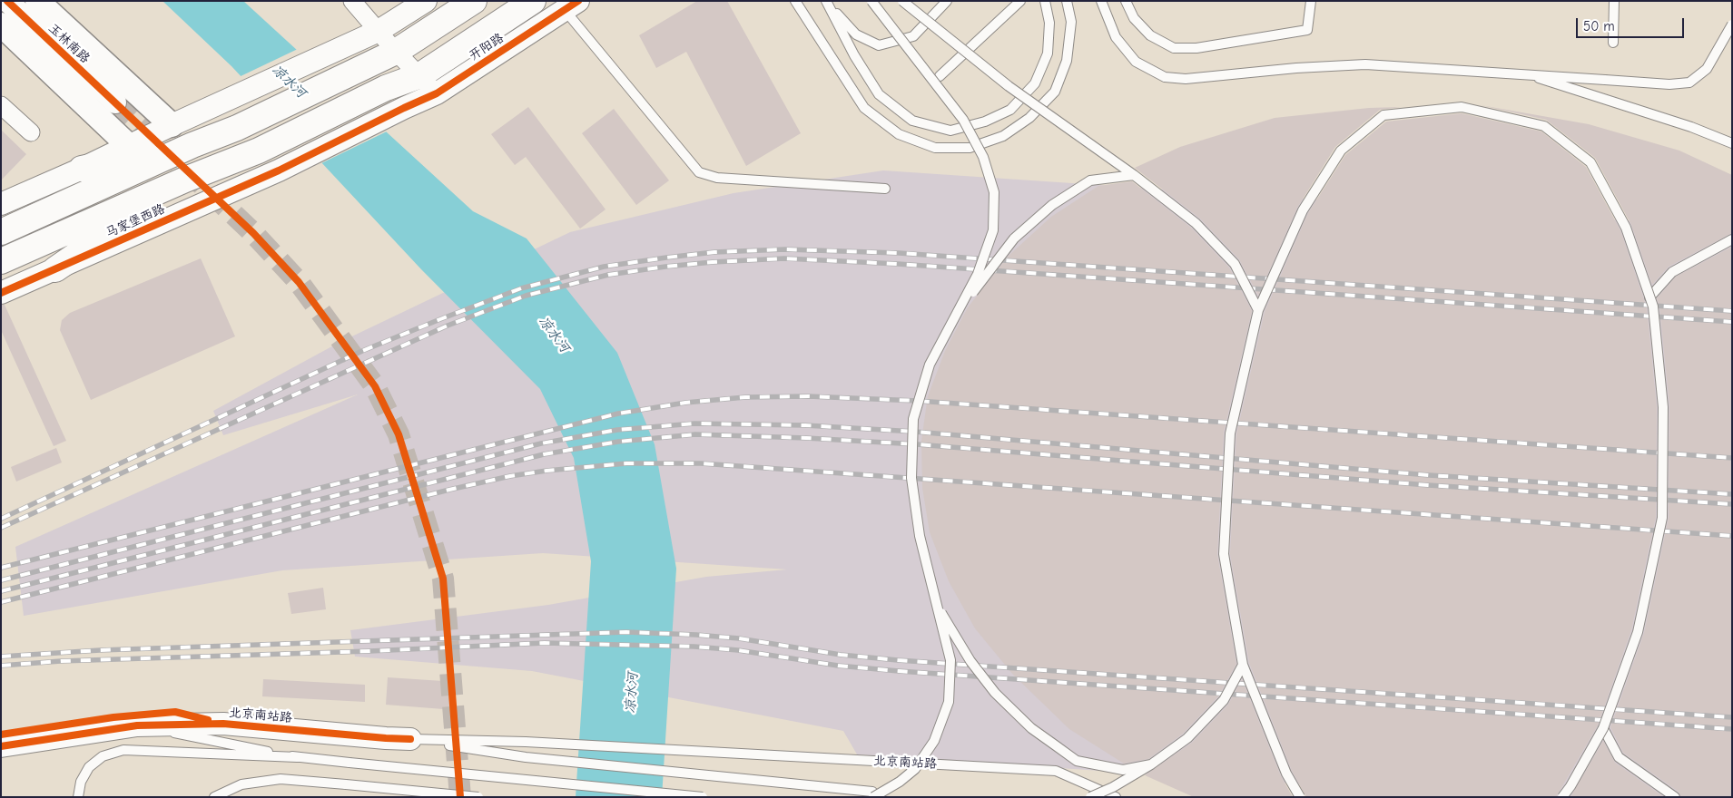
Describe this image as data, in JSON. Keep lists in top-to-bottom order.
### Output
{
  "streets": {
    "main road": ["玉林南路", "开阳路", "马家堡西路"],
    "street": ["北京南站路"]
  },
  "crossings": [
    ["开阳路", "马家堡西路"]
  ],
  "water": ["凉水河"],
  "scale_bar": "50 m"
}
